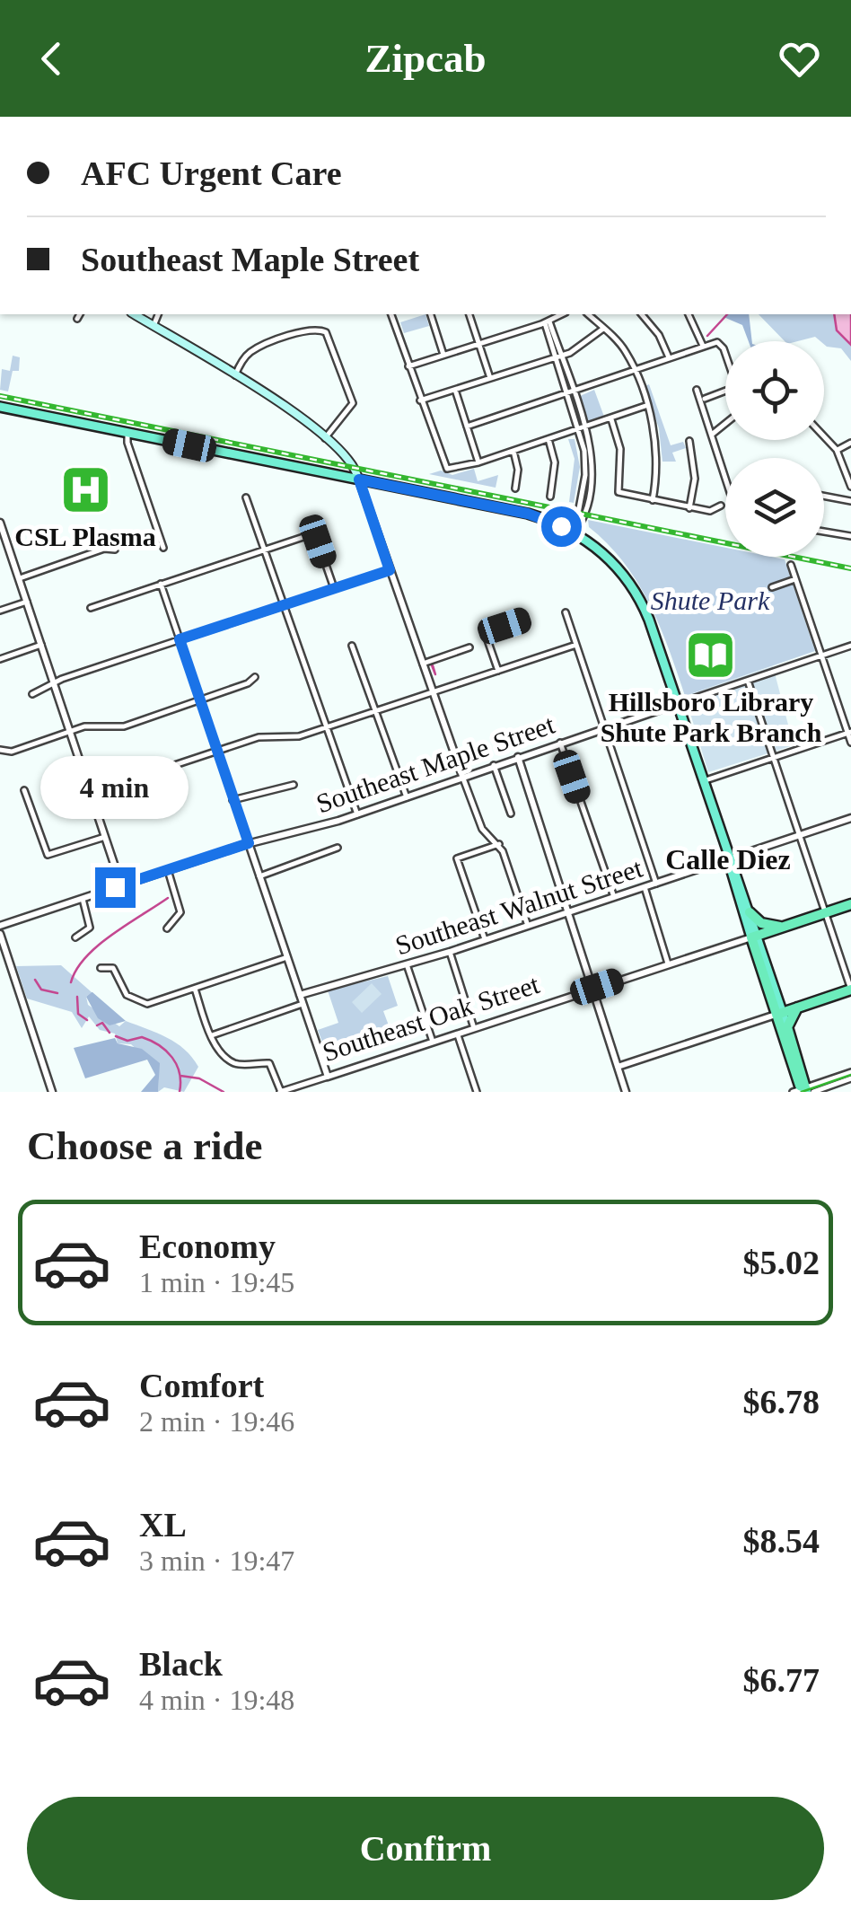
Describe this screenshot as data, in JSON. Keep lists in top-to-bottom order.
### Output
{
  "streets": {
    "highway": ["Southeast Oak Street"],
    "street": ["Southeast Maple Street", "Southeast Walnut Street"]
  },
  "districts": ["Calle Diez"],
  "parks": ["Shute Park"],
  "places": {
    "hospital": ["CSL Plasma"],
    "library": ["Hillsboro Library Shute Park Branch"]
  },
  "page": {
    "header": "Zipcab",
    "banner": ["AFC Urgent Care", "Southeast Maple Street"],
    "bubble": "4 min",
    "heading": "Choose a ride",
    "list": [
      {
        "name": "Economy",
        "note": "1 min · 19:45",
        "value": "$5.02"
      },
      {
        "name": "Comfort",
        "note": "2 min · 19:46",
        "value": "$6.78"
      },
      {
        "name": "XL",
        "note": "3 min · 19:47",
        "value": "$8.54"
      },
      {
        "name": "Black",
        "note": "4 min · 19:48",
        "value": "$6.77"
      }
    ],
    "buttons": "Confirm"
  }
}
